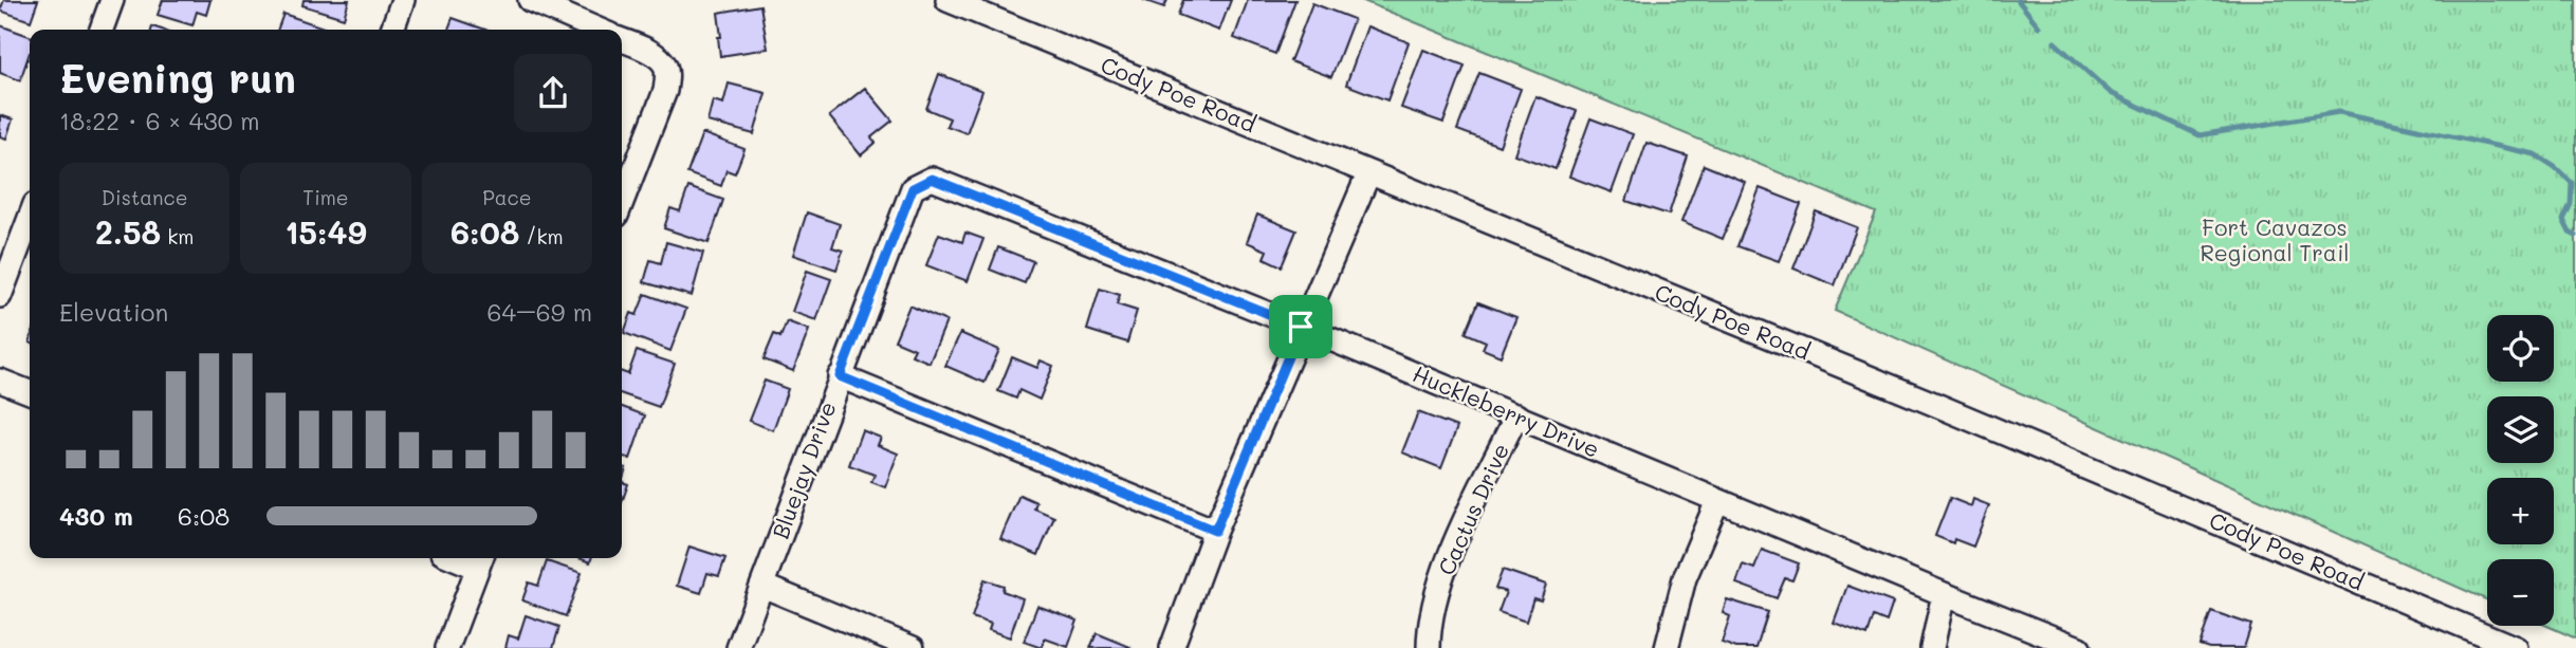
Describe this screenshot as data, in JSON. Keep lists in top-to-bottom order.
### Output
{
  "streets": {
    "street": [
      "Cody Poe Road",
      "Huckleberry Drive",
      "Bluejay Drive",
      "Cactus Drive"
    ]
  },
  "crossings": [
    ["Huckleberry Drive", "Bluejay Drive"],
    ["Huckleberry Drive", "Cactus Drive"]
  ],
  "parks": ["Fort Cavazos Regional Trail"],
  "page": {
    "heading": ["Evening run", "18:22 · 6 × 430 m"],
    "stats": [
      ["Distance", "2.58 km"],
      ["Time", "15:49"],
      ["Pace", "6:08 /km"]
    ],
    "chart": ["Elevation", "64–69 m"],
    "map_buttons": ["+", "−"],
    "list": [
      {
        "name": "430 m",
        "note": "6:08"
      }
    ]
  }
}
